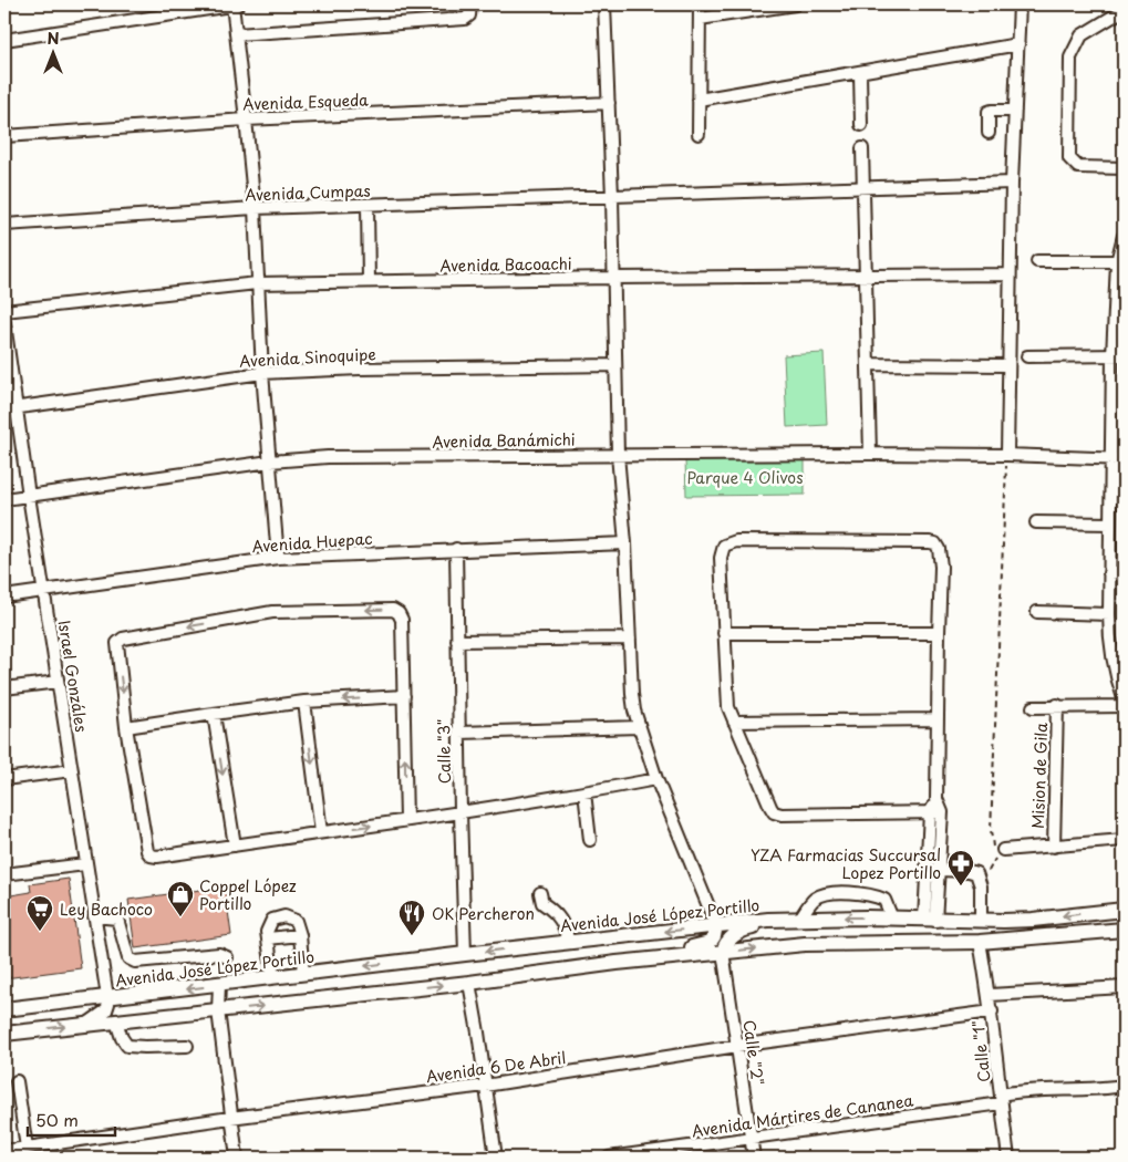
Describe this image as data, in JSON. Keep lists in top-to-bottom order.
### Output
{
  "streets": {
    "main road": ["Avenida José López Portillo"],
    "street": [
      "Avenida Esqueda",
      "Avenida Cumpas",
      "Avenida Bacoachi",
      "Avenida Sinoquipe",
      "Avenida Banámichi",
      "Avenida Huepac",
      "Israel Gonzáles",
      "Calle \"3\"",
      "Mision de Gila",
      "Calle \"1\"",
      "Calle \"2\"",
      "Avenida 6 De Abril",
      "Avenida Mártires de Cananea"
    ]
  },
  "crossings": [
    ["Avenida Sinoquipe", "Israel Gonzáles"],
    ["Avenida Banámichi", "Israel Gonzáles"],
    ["Avenida Huepac", "Israel Gonzáles"],
    ["Avenida Huepac", "Calle \"3\""],
    ["Israel Gonzáles", "Avenida José López Portillo"],
    ["Calle \"3\"", "Avenida José López Portillo"],
    ["Calle \"1\"", "Avenida 6 De Abril"],
    ["Calle \"1\"", "Avenida Mártires de Cananea"],
    ["Calle \"2\"", "Avenida 6 De Abril"],
    ["Calle \"2\"", "Avenida Mártires de Cananea"]
  ],
  "parks": ["Parque 4 Olivos"],
  "places": {
    "pharmacy": ["YZA Farmacias Succursal Lopez Portillo"],
    "shop": ["Coppel López Portillo"],
    "supermarket": ["Ley Bachoco"],
    "restaurant": ["OK Percheron"]
  },
  "scale_bar": "50 m",
  "north": "top"
}
